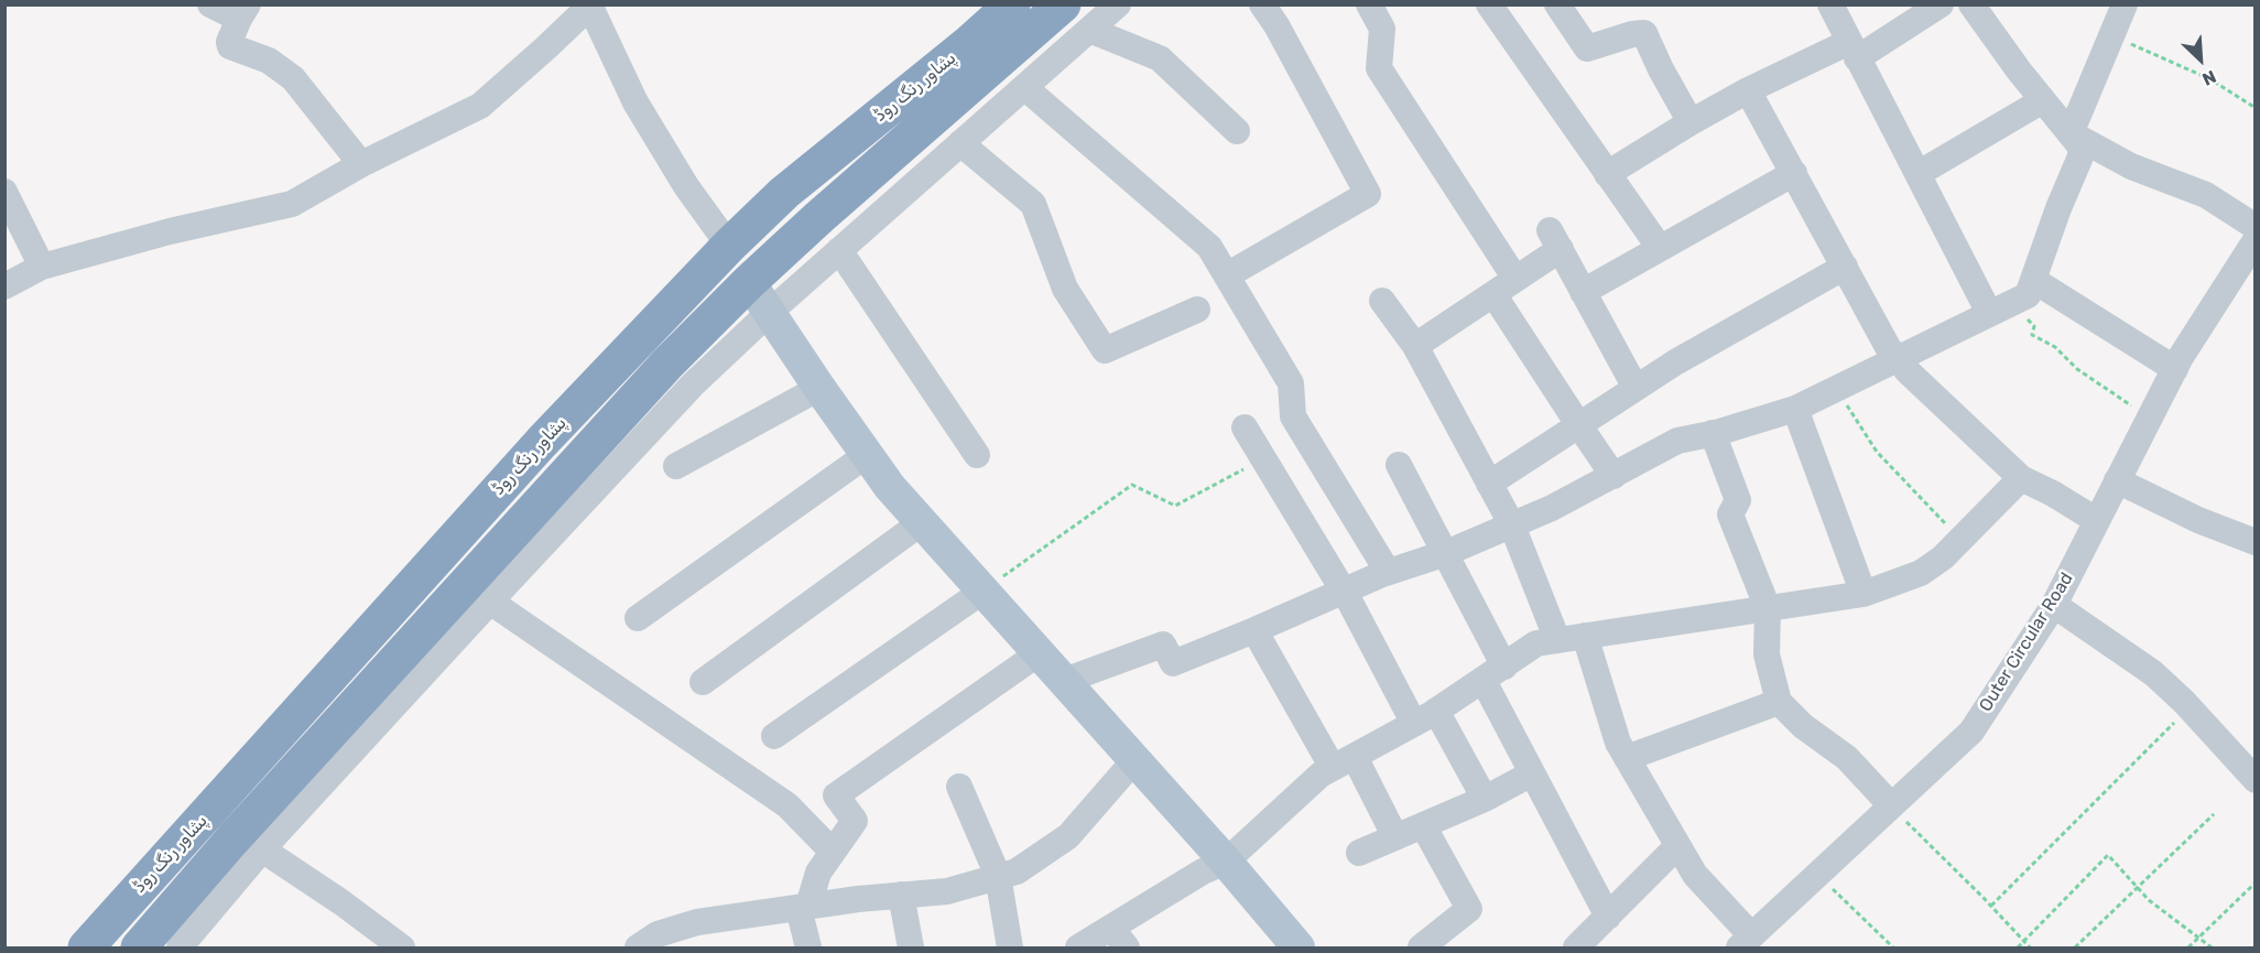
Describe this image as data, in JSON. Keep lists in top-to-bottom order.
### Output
{
  "streets": {
    "highway": ["پشاور رنگ روڈ"],
    "street": ["Outer Circular Road"]
  },
  "north": "bottom right"
}
